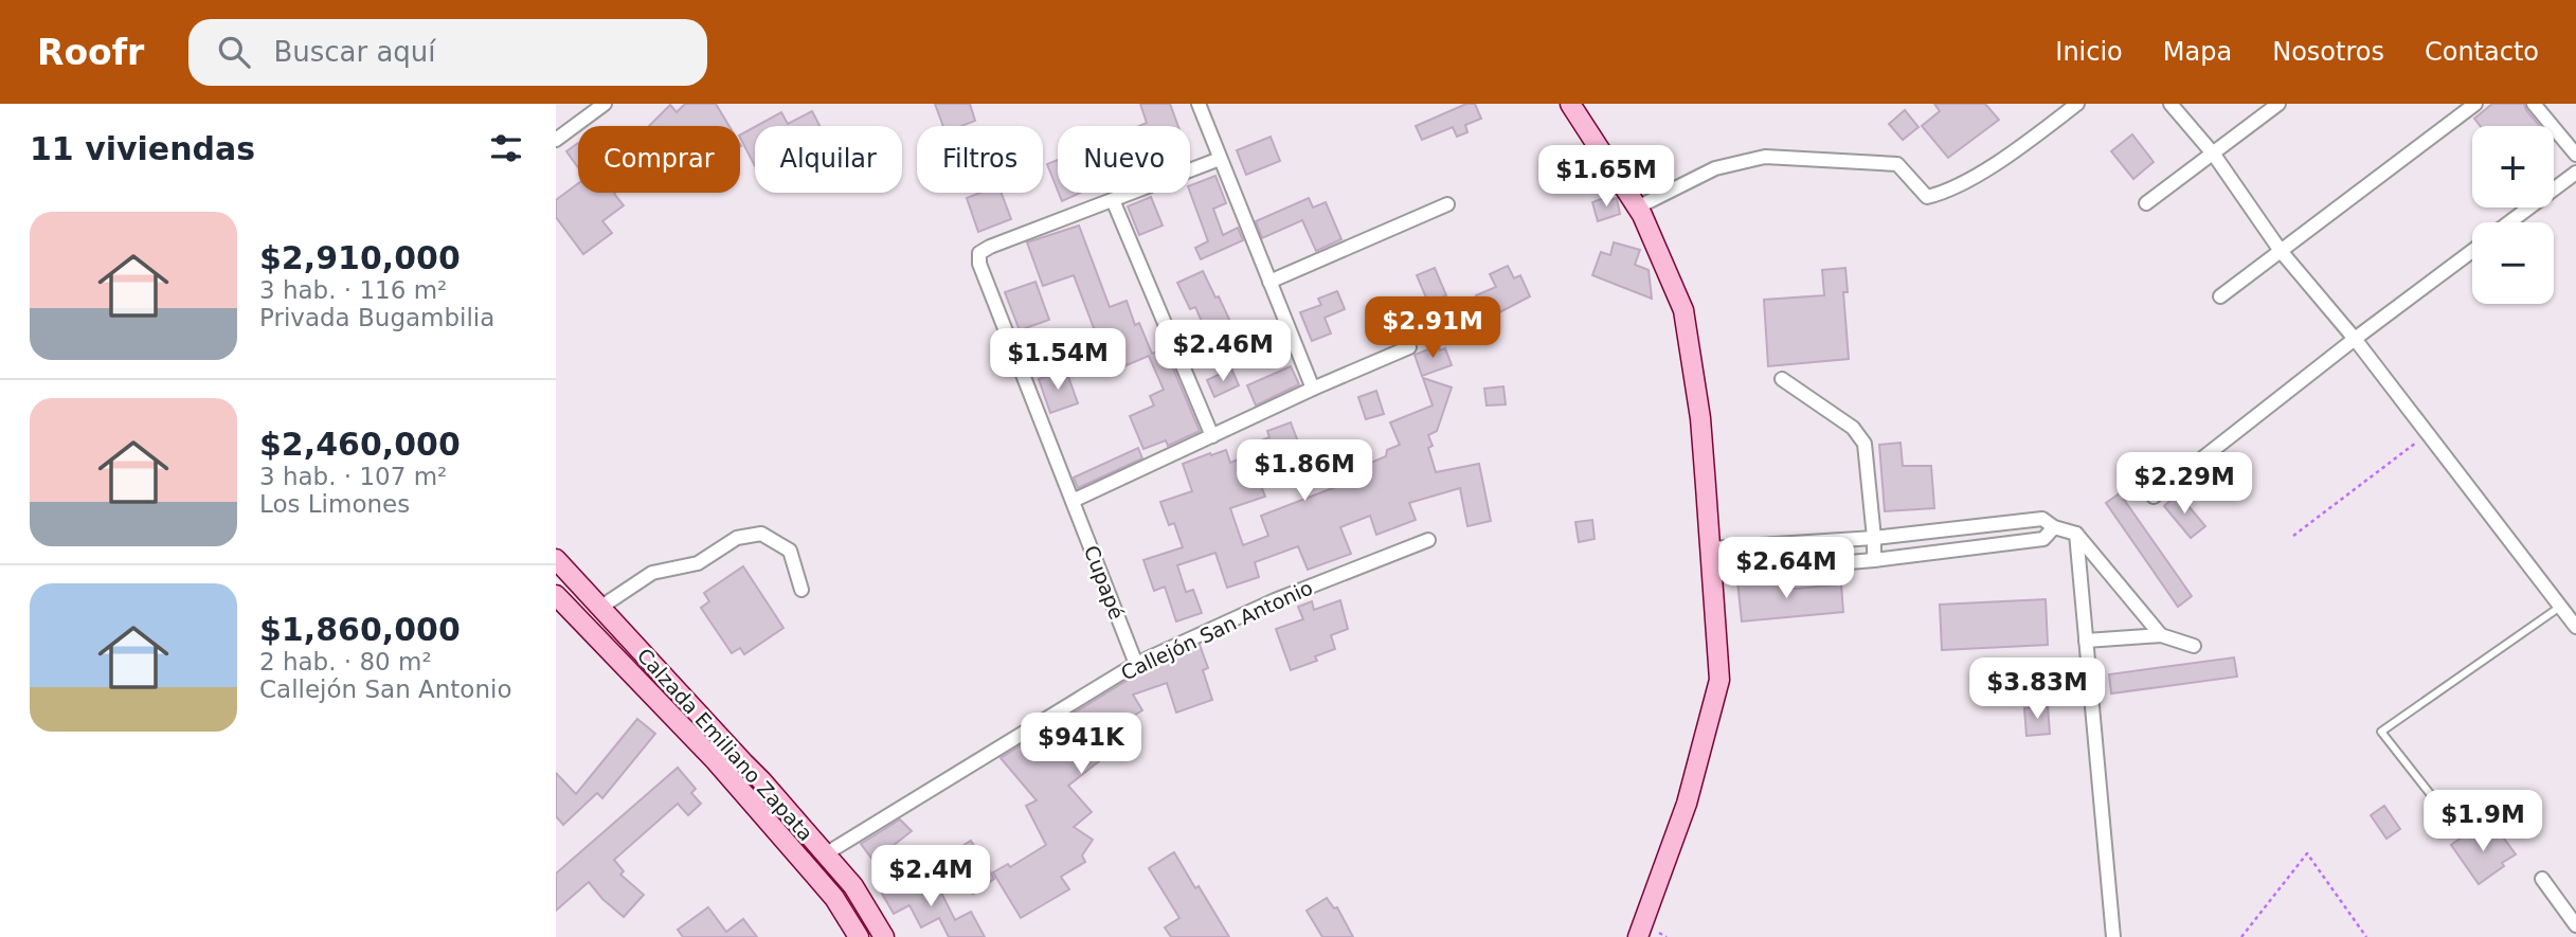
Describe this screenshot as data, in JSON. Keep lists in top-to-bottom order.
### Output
{
  "streets": {
    "main road": ["Calzada Emiliano Zapata"],
    "street": ["Cupapé", "Callejón San Antonio"]
  },
  "crossings": [
    ["Cupapé", "Callejón San Antonio"],
    ["Callejón San Antonio", "Calzada Emiliano Zapata"]
  ],
  "page": {
    "header": "Roofr",
    "search": "Buscar aquí",
    "nav": [
      "Inicio",
      "Mapa",
      "Nosotros",
      "Contacto"
    ],
    "heading": "11 viviendas",
    "map_buttons": ["+", "−"],
    "chip": [
      "Comprar",
      "Alquilar",
      "Filtros",
      "Nuevo"
    ],
    "price": [
      "$1.65M",
      "$2.91M",
      "$2.46M",
      "$1.54M",
      "$1.86M",
      "$2.29M",
      "$2.64M",
      "$3.83M",
      "$941K",
      "$1.9M",
      "$2.4M"
    ],
    "list": [
      {
        "name": "$2,910,000",
        "note": "3 hab. · 116 m² · Privada Bugambilia"
      },
      {
        "name": "$2,460,000",
        "note": "3 hab. · 107 m² · Los Limones"
      },
      {
        "name": "$1,860,000",
        "note": "2 hab. · 80 m² · Callejón San Antonio"
      }
    ]
  }
}
